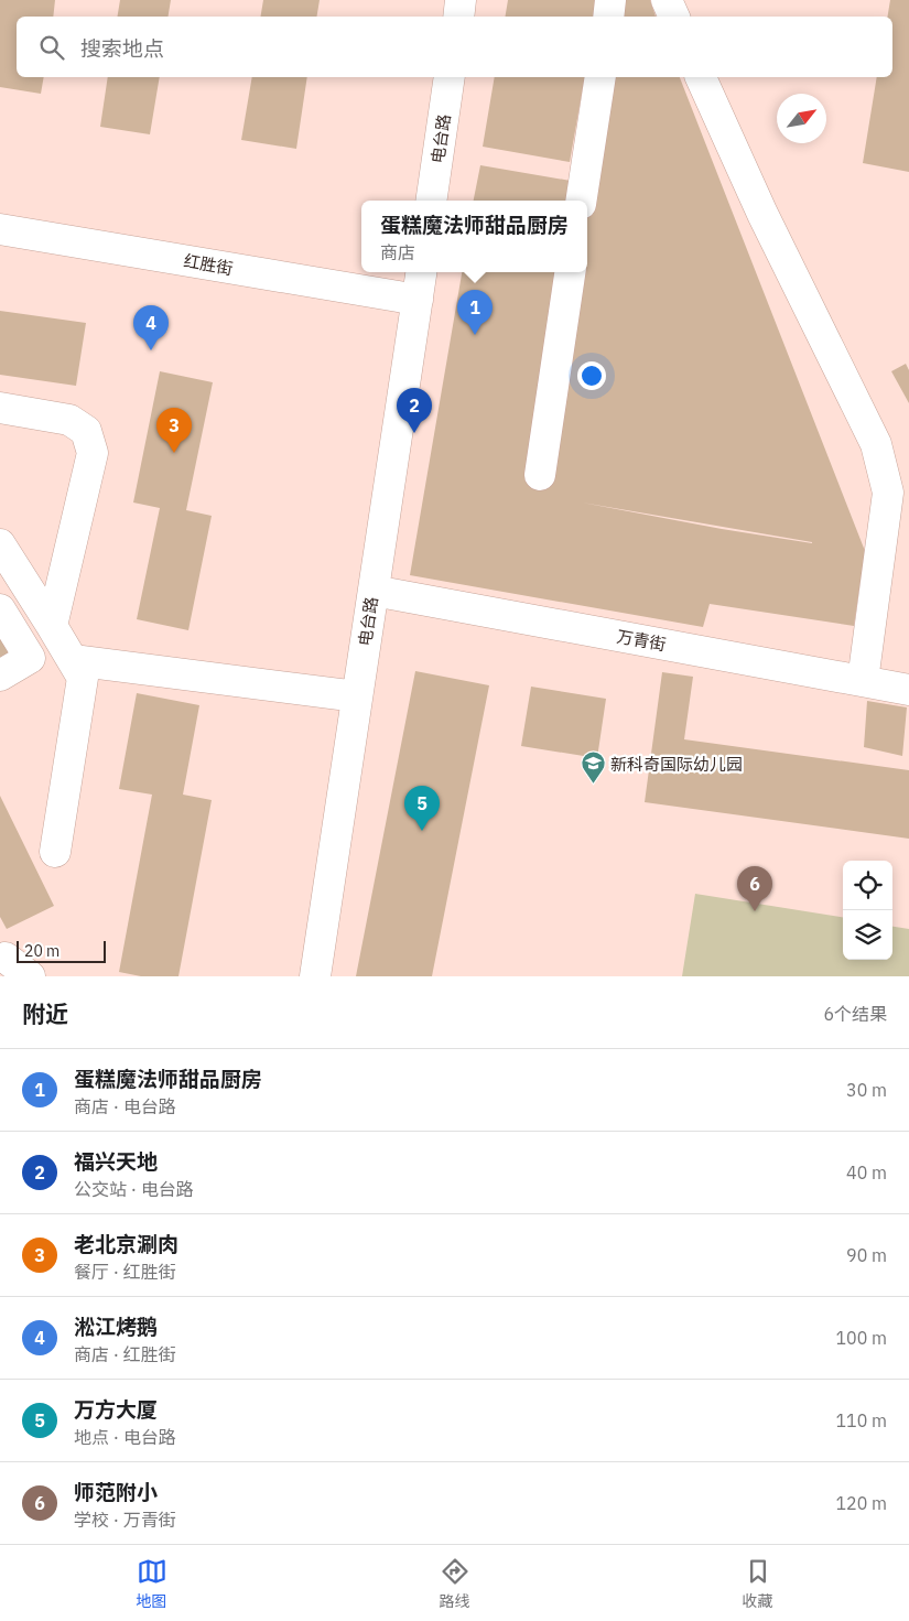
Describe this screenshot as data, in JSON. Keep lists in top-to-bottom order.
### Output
{
  "streets": {
    "street": ["电台路", "红胜街", "万青街"]
  },
  "crossings": [
    ["电台路", "红胜街"],
    ["电台路", "万青街"]
  ],
  "places": {
    "school or university": ["新科奇国际幼儿园"]
  },
  "scale_bar": "20 m",
  "north": "top right",
  "page": {
    "search": "搜索地点",
    "popup": ["蛋糕魔法师甜品厨房", "商店"],
    "pins": [
      "1",
      "4",
      "2",
      "3",
      "5",
      "6"
    ],
    "scale": "20 m",
    "heading": ["附近", "6个结果"],
    "list": [
      {
        "mark": "1",
        "name": "蛋糕魔法师甜品厨房",
        "note": "商店 · 电台路",
        "value": "30 m"
      },
      {
        "mark": "2",
        "name": "福兴天地",
        "note": "公交站 · 电台路",
        "value": "40 m"
      },
      {
        "mark": "3",
        "name": "老北京涮肉",
        "note": "餐厅 · 红胜街",
        "value": "90 m"
      },
      {
        "mark": "4",
        "name": "淞江烤鹅",
        "note": "商店 · 红胜街",
        "value": "100 m"
      },
      {
        "mark": "5",
        "name": "万方大厦",
        "note": "地点 · 电台路",
        "value": "110 m"
      },
      {
        "mark": "6",
        "name": "师范附小",
        "note": "学校 · 万青街",
        "value": "120 m"
      }
    ],
    "nav": ["地图", "路线", "收藏"]
  }
}
